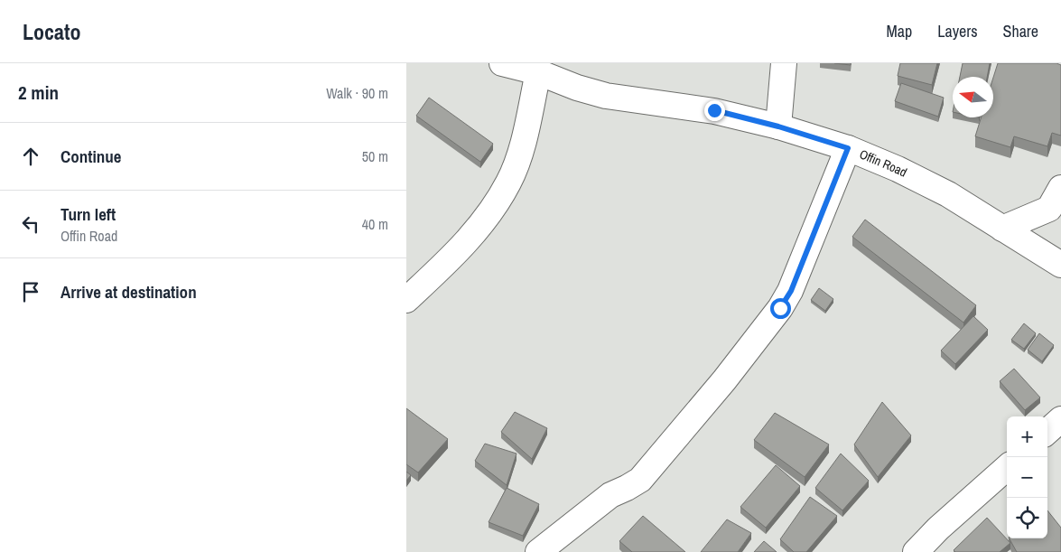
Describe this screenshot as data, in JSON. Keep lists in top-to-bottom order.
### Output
{
  "streets": {
    "street": ["Offin Road"]
  },
  "north": "left",
  "page": {
    "header": "Locato",
    "nav": ["Map", "Layers", "Share"],
    "heading": ["2 min", "Walk · 90 m"],
    "list": [
      ["Continue", "50 m"],
      ["Turn left", "Offin Road", "40 m"],
      "Arrive at destination"
    ],
    "map_buttons": ["+", "−"]
  }
}
